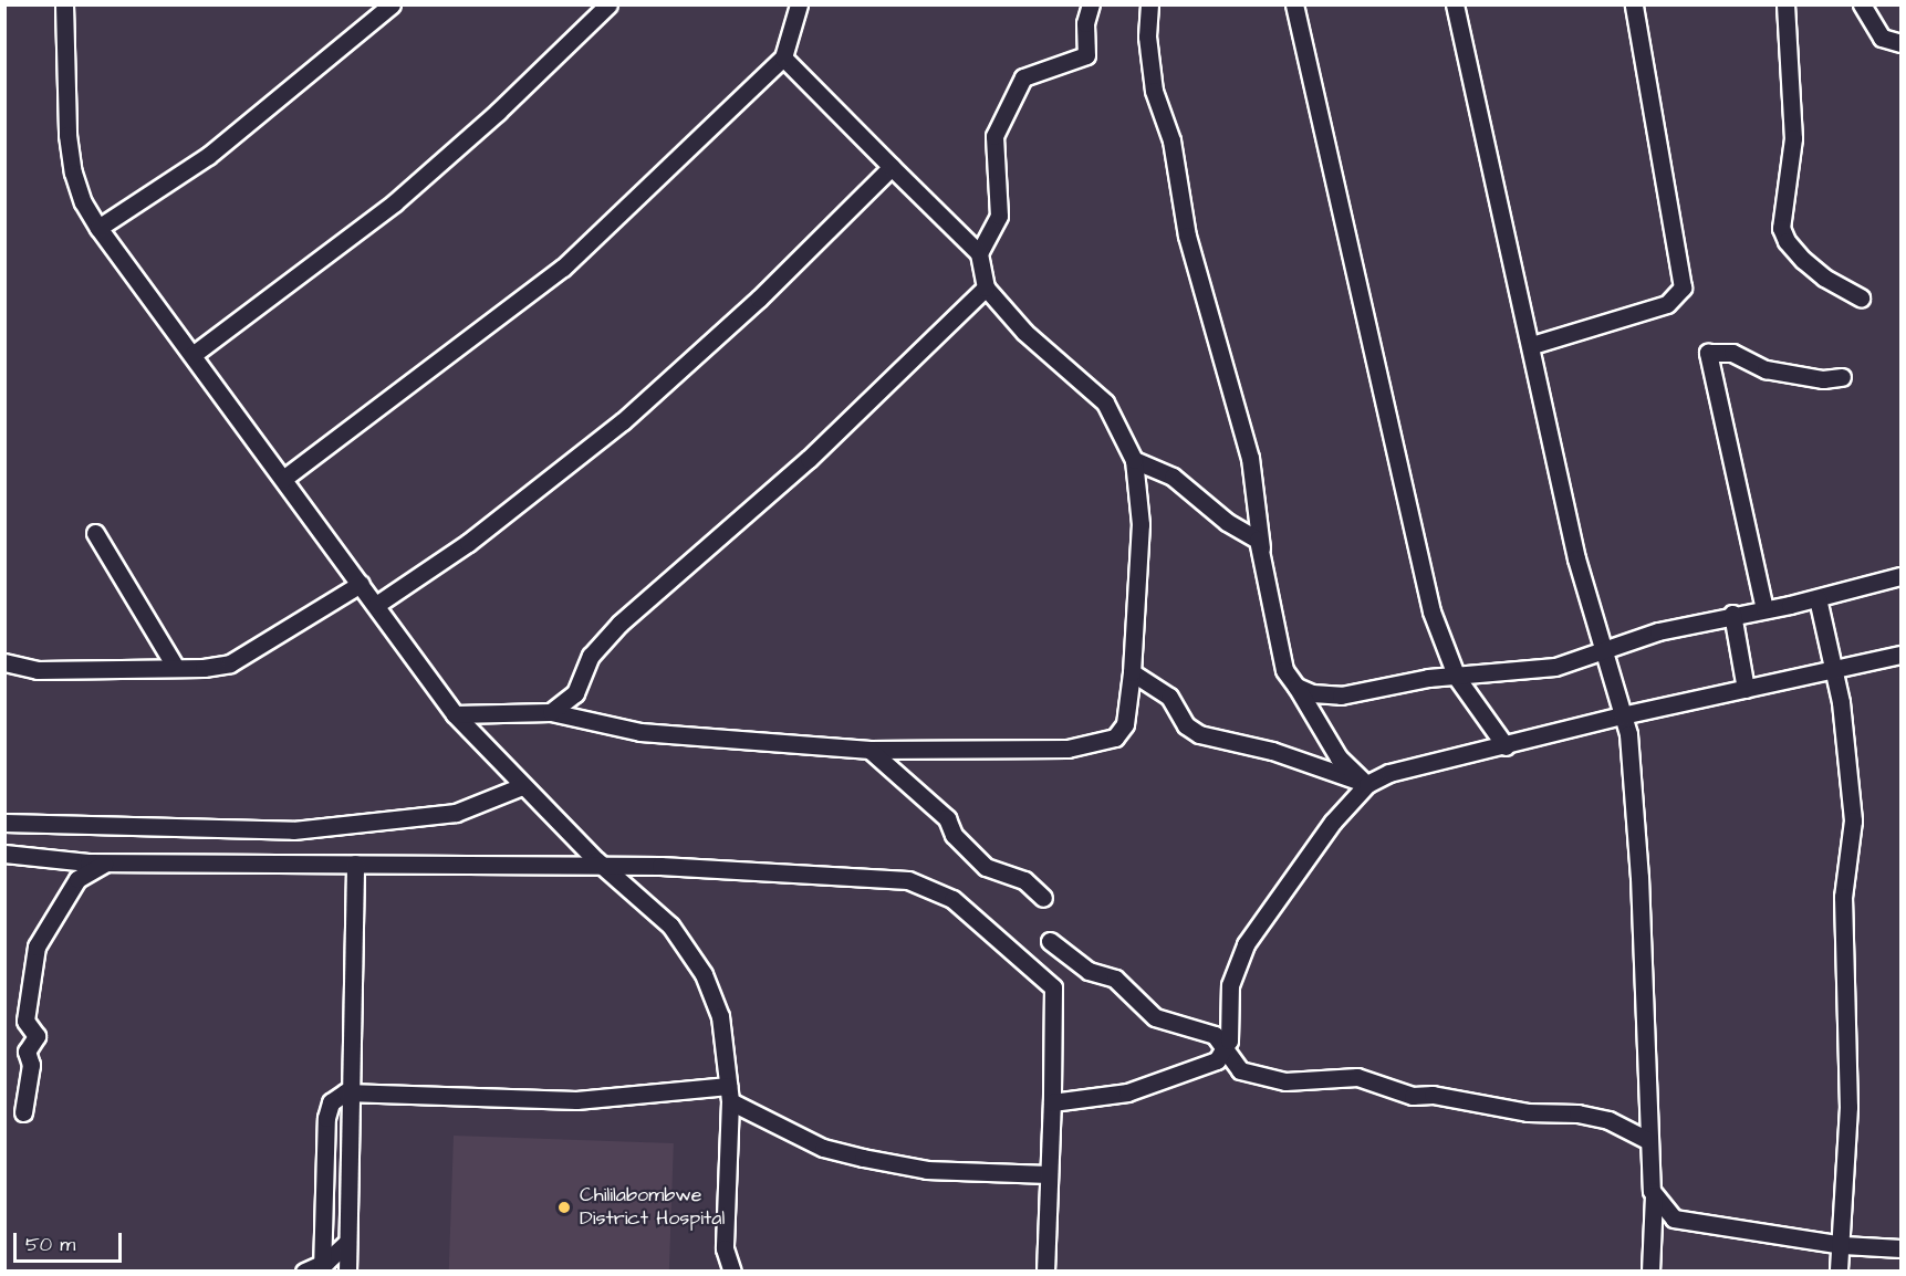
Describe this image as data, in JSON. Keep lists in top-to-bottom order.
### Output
{
  "places": ["Chililabombwe District Hospital"],
  "scale_bar": "50 m"
}
